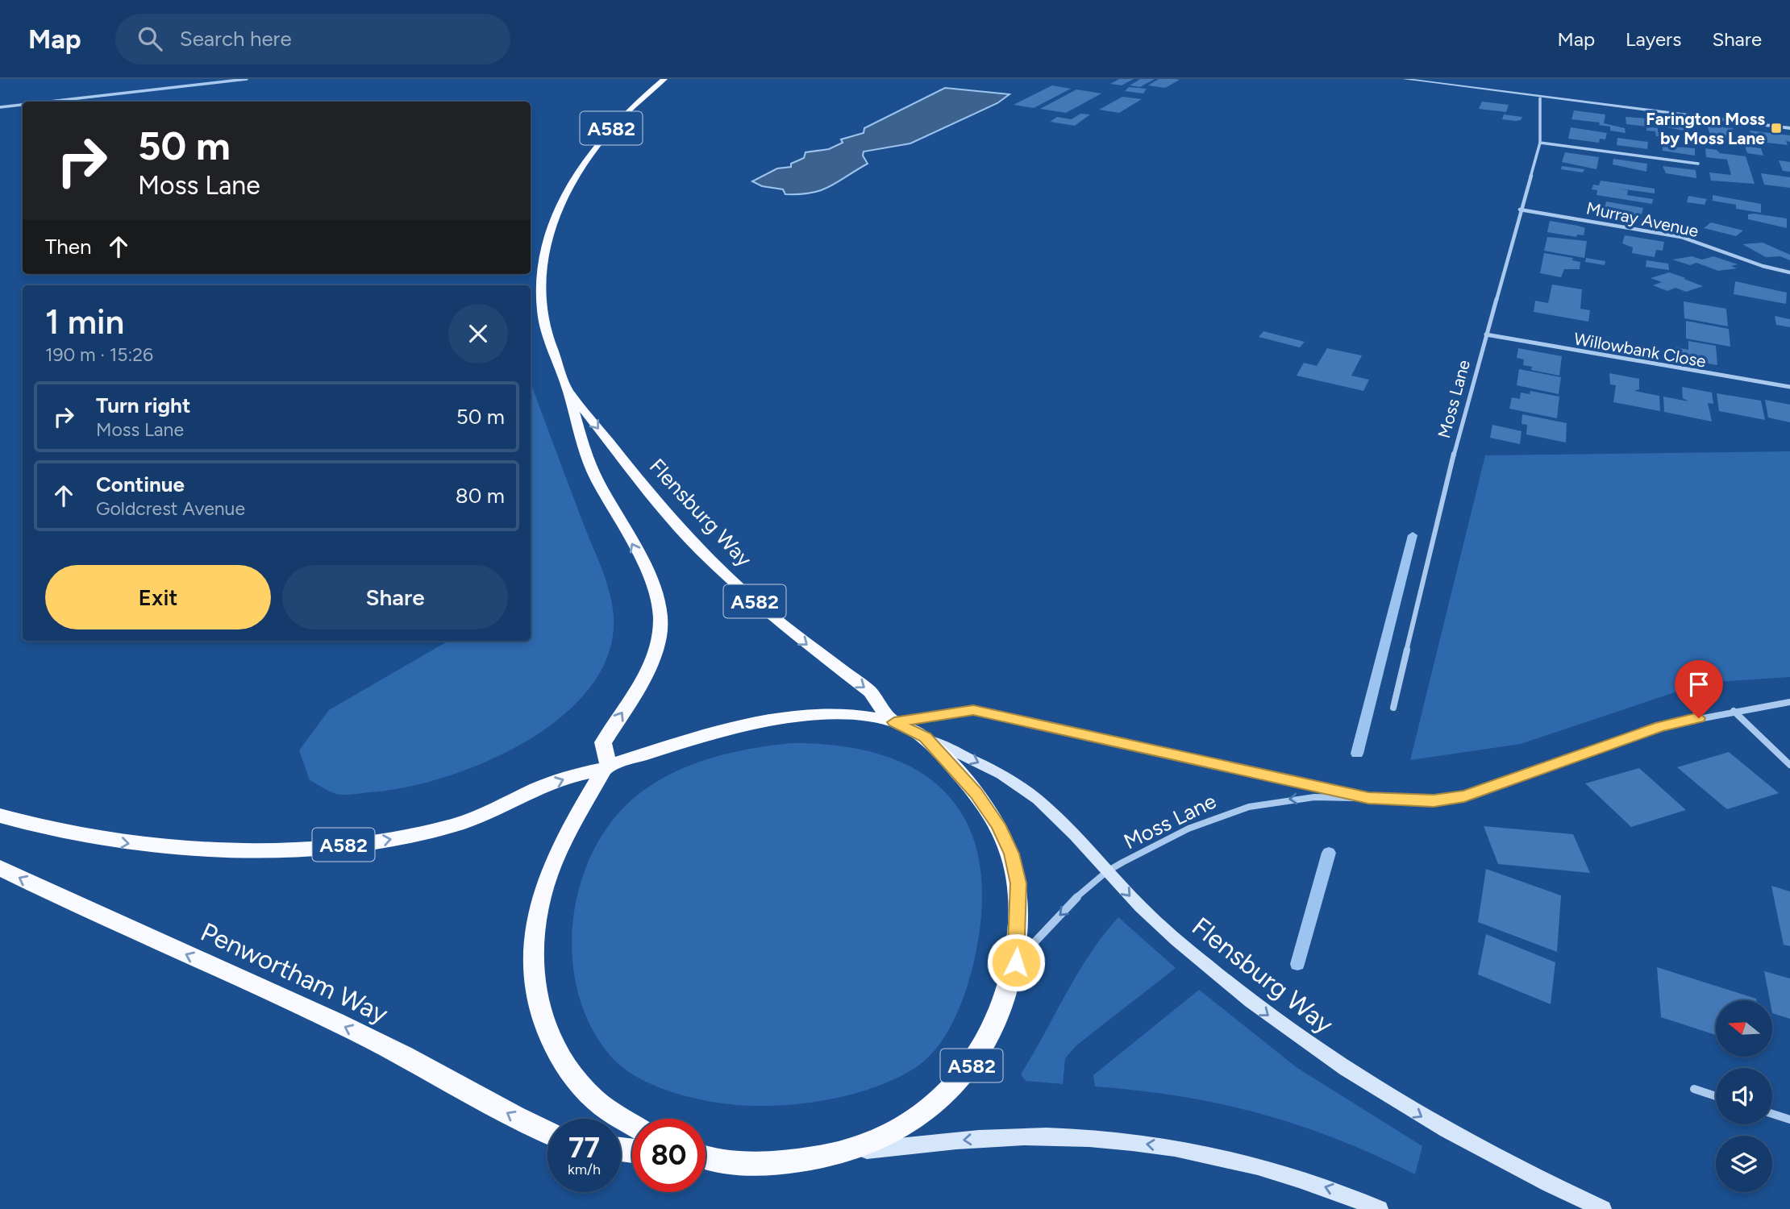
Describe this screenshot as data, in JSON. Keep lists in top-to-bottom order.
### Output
{
  "streets": {
    "highway": ["A582", "Flensburg Way", "Penwortham Way"],
    "street": ["Murray Avenue", "Willowbank Close", "Moss Lane"]
  },
  "crossings": [
    ["A582", "Moss Lane"],
    ["A582", "Flensburg Way"],
    ["Murray Avenue", "Moss Lane"],
    ["Willowbank Close", "Moss Lane"],
    ["Moss Lane", "Flensburg Way"]
  ],
  "one_way": ["Penwortham Way"],
  "places": {
    "transit": ["Farington Moss by Moss Lane"]
  },
  "north": "left",
  "page": {
    "header": "Map",
    "search": "Search here",
    "nav": ["Map", "Layers", "Share"],
    "turn": ["50 m", "Moss Lane"],
    "then": "Then",
    "heading": ["1 min", "190 m · 15:26"],
    "list": [
      {
        "name": "Turn right",
        "note": "Moss Lane",
        "value": "50 m"
      },
      {
        "name": "Continue",
        "note": "Goldcrest Avenue",
        "value": "80 m"
      }
    ],
    "buttons": ["Exit", "Share"],
    "speed": "77 km/h",
    "limit": "80"
  }
}
